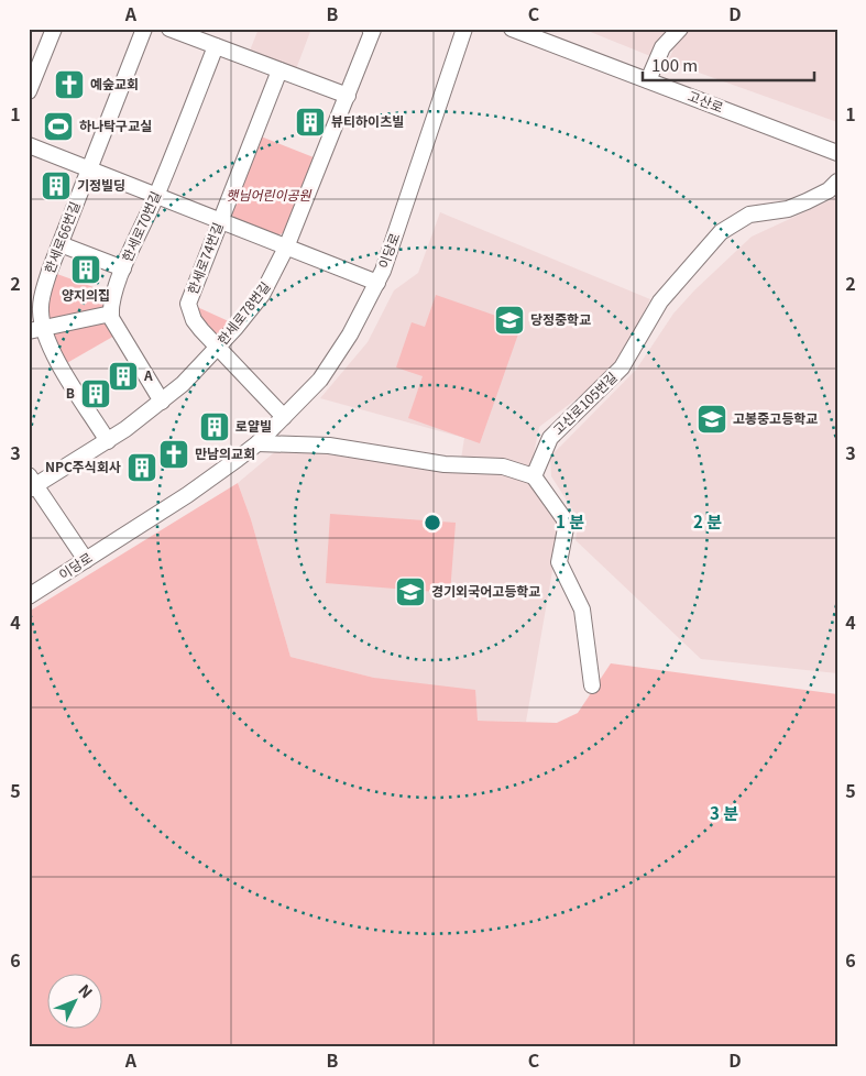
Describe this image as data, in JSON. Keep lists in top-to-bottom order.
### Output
{
  "streets": {
    "street": [
      "고산로",
      "한세로70번길",
      "한세로66번길",
      "이당로",
      "한세로74번길",
      "한세로78번길",
      "고산로105번길"
    ]
  },
  "crossings": [
    ["한세로66번길", "한세로78번길"],
    ["이당로", "한세로74번길"],
    ["한세로74번길", "한세로78번길"]
  ],
  "parks": ["햇님어린이공원"],
  "places": {
    "church": ["예숲교회", "만남의교회"],
    "building": [
      "뷰티하이츠빌",
      "기정빌딩",
      "양지의집",
      "A",
      "B",
      "로얄빌",
      "NPC주식회사"
    ],
    "sports": ["하나탁구교실"],
    "school or university": ["당정중학교", "고봉중고등학교", "경기외국어고등학교"]
  },
  "scale_bar": "100 m",
  "north": "top right",
  "grid": {
    "columns": [
      "A",
      "B",
      "C",
      "D"
    ],
    "rows": [
      "1",
      "2",
      "3",
      "4",
      "5",
      "6"
    ]
  },
  "rings": ["1 분", "2 분", "3 분"]
}
